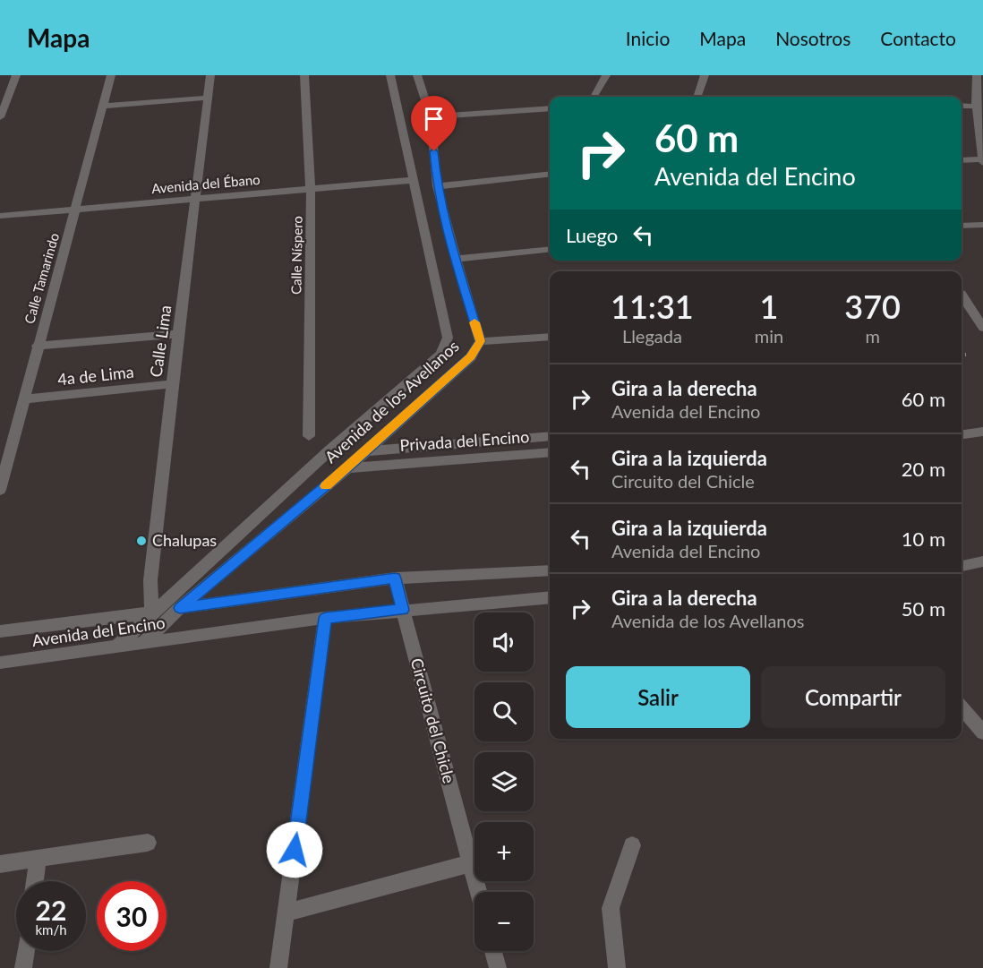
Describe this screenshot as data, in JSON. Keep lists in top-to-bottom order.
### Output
{
  "streets": {
    "street": [
      "Avenida del Ébano",
      "Calle Níspero",
      "Calle Tamarindo",
      "Calle Lima",
      "4a de Lima",
      "Avenida de los Avellanos",
      "Privada del Encino",
      "Avenida del Encino",
      "Circuito del Chicle"
    ]
  },
  "crossings": [
    ["Avenida del Ébano", "Calle Níspero"],
    ["Avenida del Ébano", "Calle Tamarindo"],
    ["Avenida del Ébano", "Calle Lima"],
    ["Avenida del Ébano", "Avenida de los Avellanos"],
    ["Calle Tamarindo", "4a de Lima"],
    ["Calle Lima", "4a de Lima"],
    ["Calle Lima", "Avenida de los Avellanos"],
    ["Calle Lima", "Avenida del Encino"],
    ["Avenida de los Avellanos", "Privada del Encino"],
    ["Avenida de los Avellanos", "Avenida del Encino"],
    ["Avenida del Encino", "Circuito del Chicle"]
  ],
  "places": ["Chalupas"],
  "page": {
    "header": "Mapa",
    "nav": [
      "Inicio",
      "Mapa",
      "Nosotros",
      "Contacto"
    ],
    "turn": ["60 m", "Avenida del Encino"],
    "then": "Luego",
    "eta": [
      "11:31",
      "Llegada",
      "1",
      "min",
      "370",
      "m"
    ],
    "list": [
      {
        "name": "Gira a la derecha",
        "note": "Avenida del Encino",
        "value": "60 m"
      },
      {
        "name": "Gira a la izquierda",
        "note": "Circuito del Chicle",
        "value": "20 m"
      },
      {
        "name": "Gira a la izquierda",
        "note": "Avenida del Encino",
        "value": "10 m"
      },
      {
        "name": "Gira a la derecha",
        "note": "Avenida de los Avellanos",
        "value": "50 m"
      }
    ],
    "map_buttons": ["+", "−"],
    "buttons": ["Salir", "Compartir"],
    "speed": "22 km/h",
    "limit": "30"
  }
}
